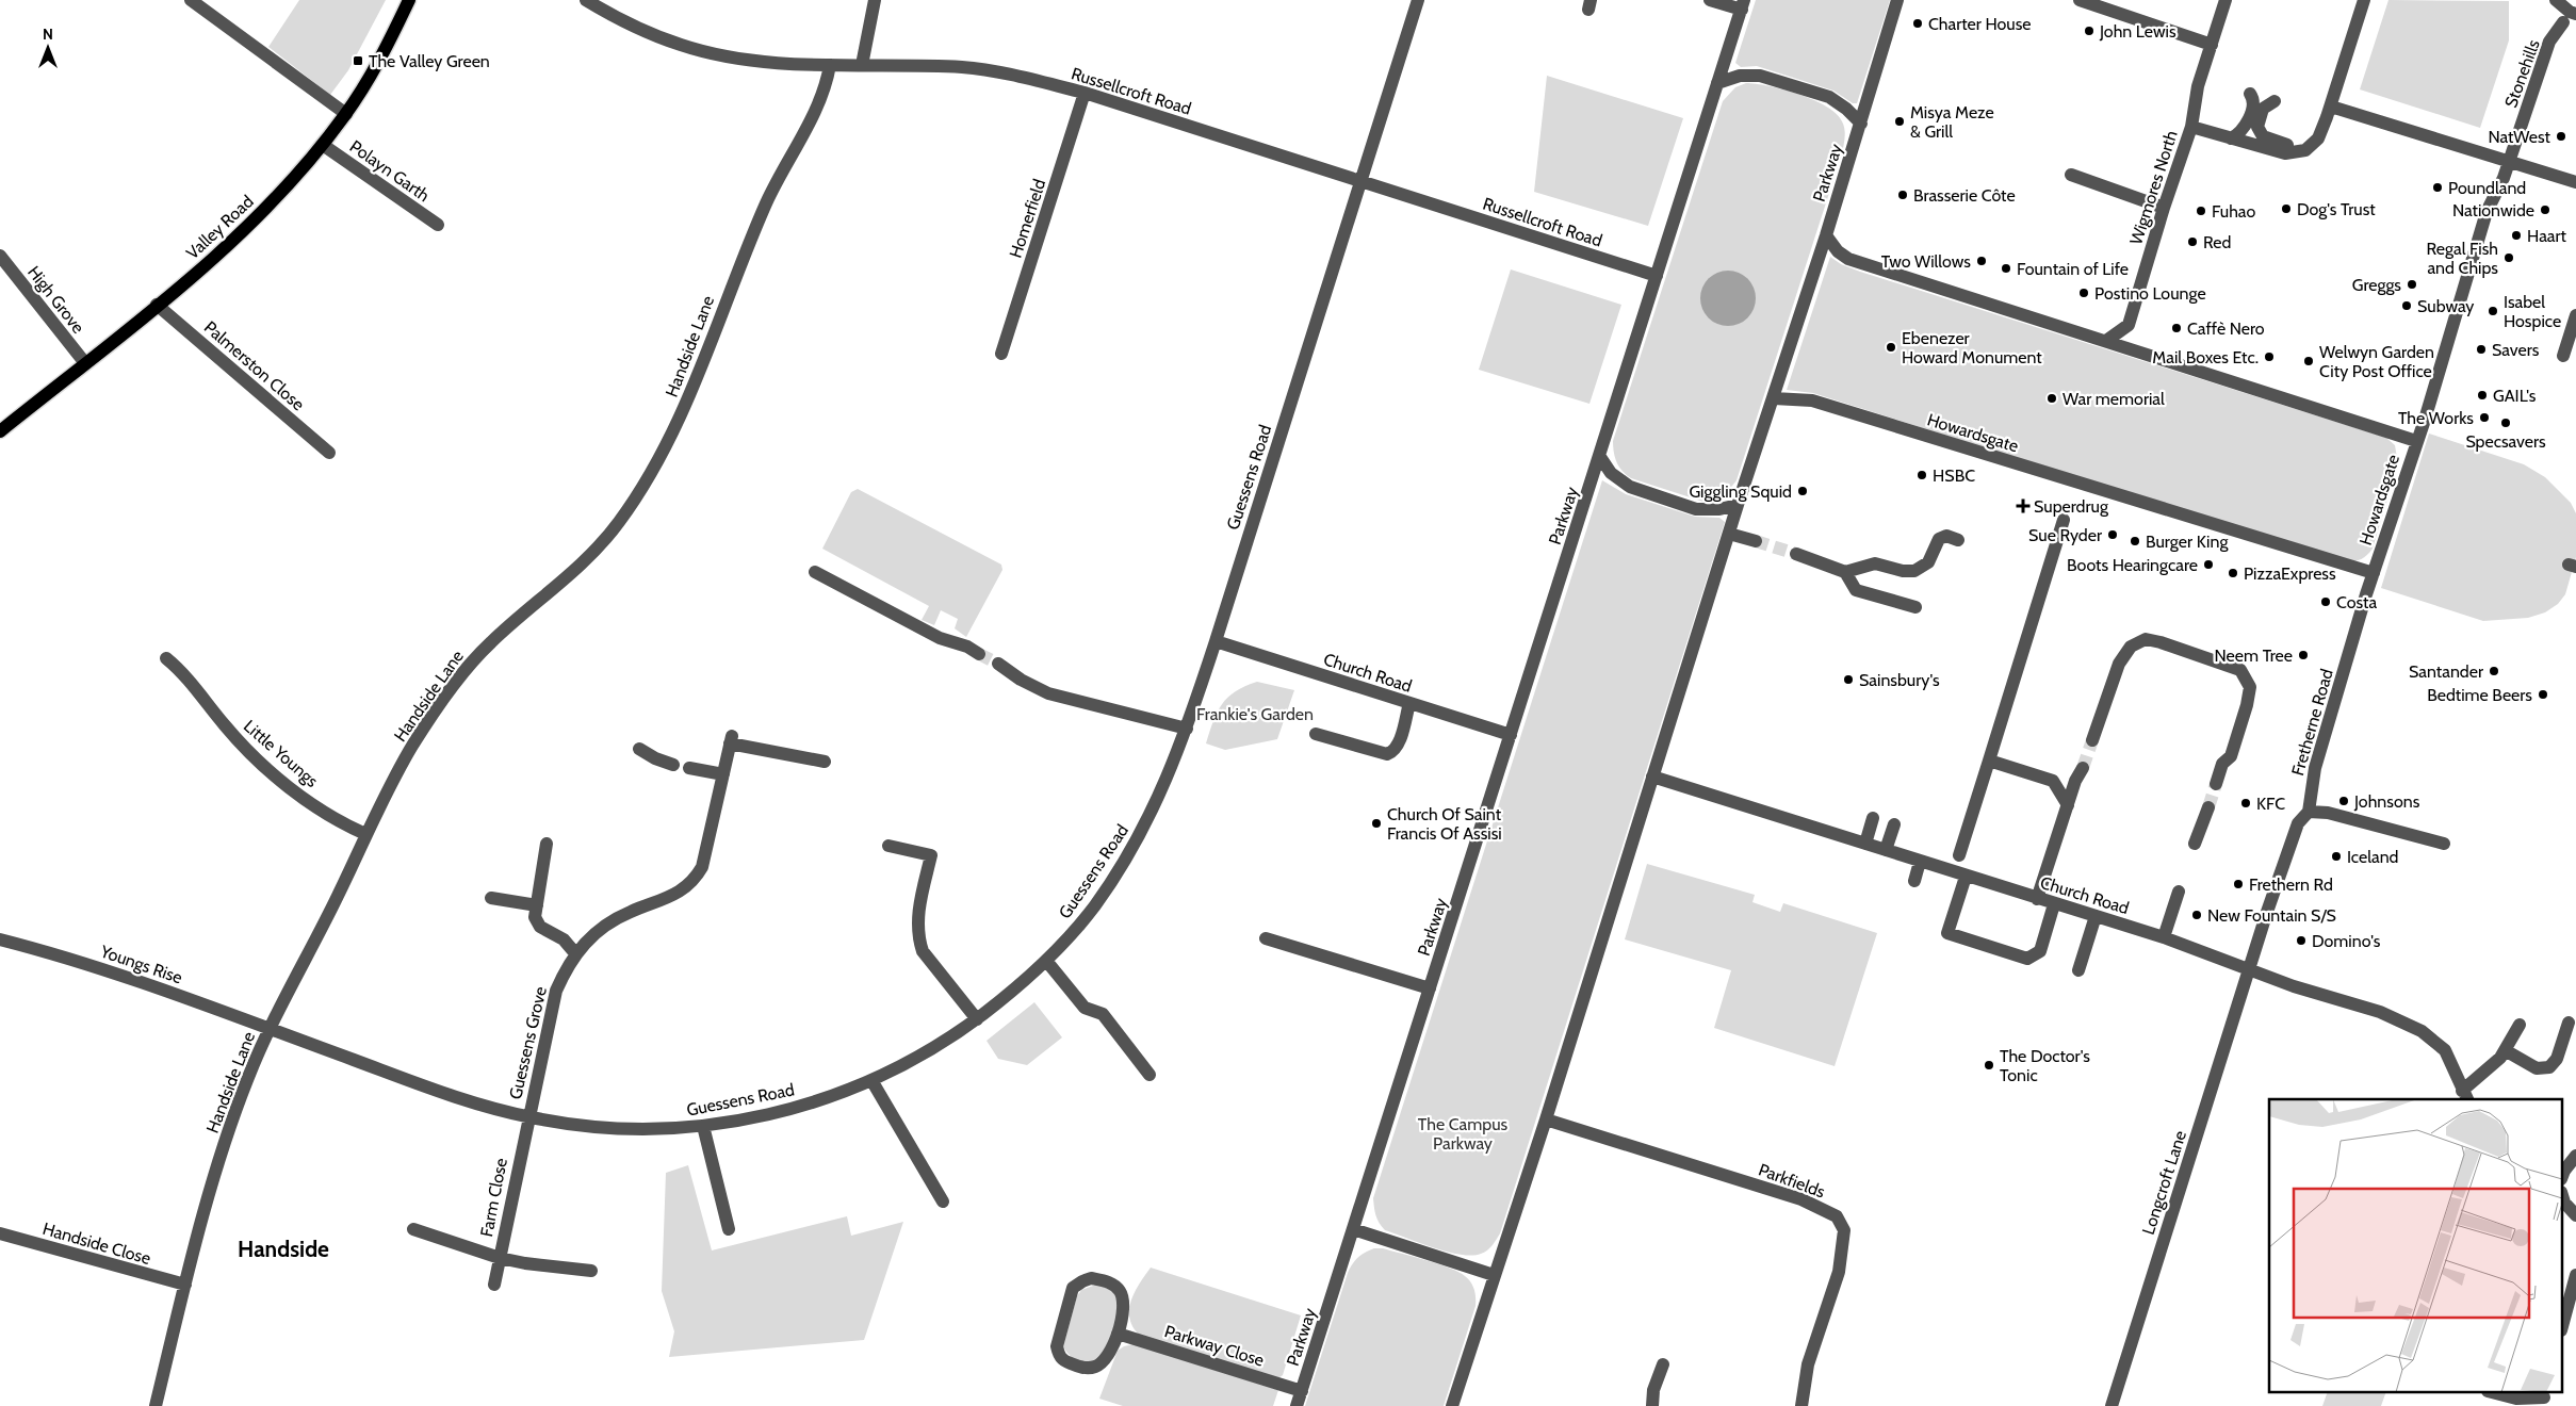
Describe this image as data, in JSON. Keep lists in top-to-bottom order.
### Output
{
  "streets": {
    "main road": ["Valley Road"],
    "street": [
      "Stonehills",
      "Russellcroft Road",
      "Polayn Garth",
      "Parkway",
      "Wigmores North",
      "Homerfield",
      "High Grove",
      "Handside Lane",
      "Palmerston Close",
      "Howardsgate",
      "Guessens Road",
      "Church Road",
      "Fretherne Road",
      "Little Youngs",
      "Youngs Rise",
      "Guessens Grove",
      "Parkfields",
      "Longcroft Lane",
      "Farm Close",
      "Handside Close",
      "Parkway Close"
    ]
  },
  "crossings": [
    ["Stonehills", "Howardsgate"],
    ["Russellcroft Road", "Parkway"],
    ["Russellcroft Road", "Homerfield"],
    ["Russellcroft Road", "Handside Lane"],
    ["Russellcroft Road", "Guessens Road"],
    ["Polayn Garth", "Valley Road"],
    ["Parkway", "Howardsgate"],
    ["Parkway", "Church Road"],
    ["Parkway", "Parkfields"],
    ["Parkway", "Parkway Close"],
    ["Wigmores North", "Howardsgate"],
    ["Valley Road", "High Grove"],
    ["Valley Road", "Palmerston Close"],
    ["Handside Lane", "Guessens Road"],
    ["Handside Lane", "Little Youngs"],
    ["Handside Lane", "Youngs Rise"],
    ["Handside Lane", "Handside Close"],
    ["Howardsgate", "Fretherne Road"],
    ["Guessens Road", "Church Road"],
    ["Guessens Road", "Youngs Rise"],
    ["Guessens Road", "Guessens Grove"],
    ["Guessens Road", "Farm Close"],
    ["Church Road", "Fretherne Road"],
    ["Church Road", "Longcroft Lane"],
    ["Fretherne Road", "Longcroft Lane"],
    ["Guessens Grove", "Farm Close"]
  ],
  "districts": ["Handside"],
  "parks": ["Frankie's Garden", "The Campus Parkway"],
  "places": {
    "other": [
      "Charter House",
      "John Lewis",
      "Misya Meze & Grill",
      "NatWest",
      "Poundland",
      "Brasserie Côte",
      "Dog's Trust",
      "Nationwide",
      "Fuhao",
      "Haart",
      "Red",
      "Regal Fish and Chips",
      "Two Willows",
      "Fountain of Life",
      "Greggs",
      "Postino Lounge",
      "Subway",
      "Isabel Hospice",
      "Caffè Nero",
      "Ebenezer Howard Monument",
      "Savers",
      "Mail Boxes Etc.",
      "Welwyn Garden City Post Office",
      "GAIL's",
      "War memorial",
      "The Works",
      "Specsavers",
      "HSBC",
      "Giggling Squid",
      "Sue Ryder",
      "Burger King",
      "Boots Hearingcare",
      "PizzaExpress",
      "Costa",
      "Neem Tree",
      "Santander",
      "Sainsbury's",
      "Bedtime Beers",
      "Johnsons",
      "KFC",
      "Church Of Saint Francis Of Assisi",
      "Iceland",
      "Frethern Rd",
      "New Fountain S/S",
      "Domino's",
      "The Doctor's Tonic"
    ],
    "transit": ["The Valley Green"],
    "health": ["Superdrug"]
  },
  "north": "top"
}
